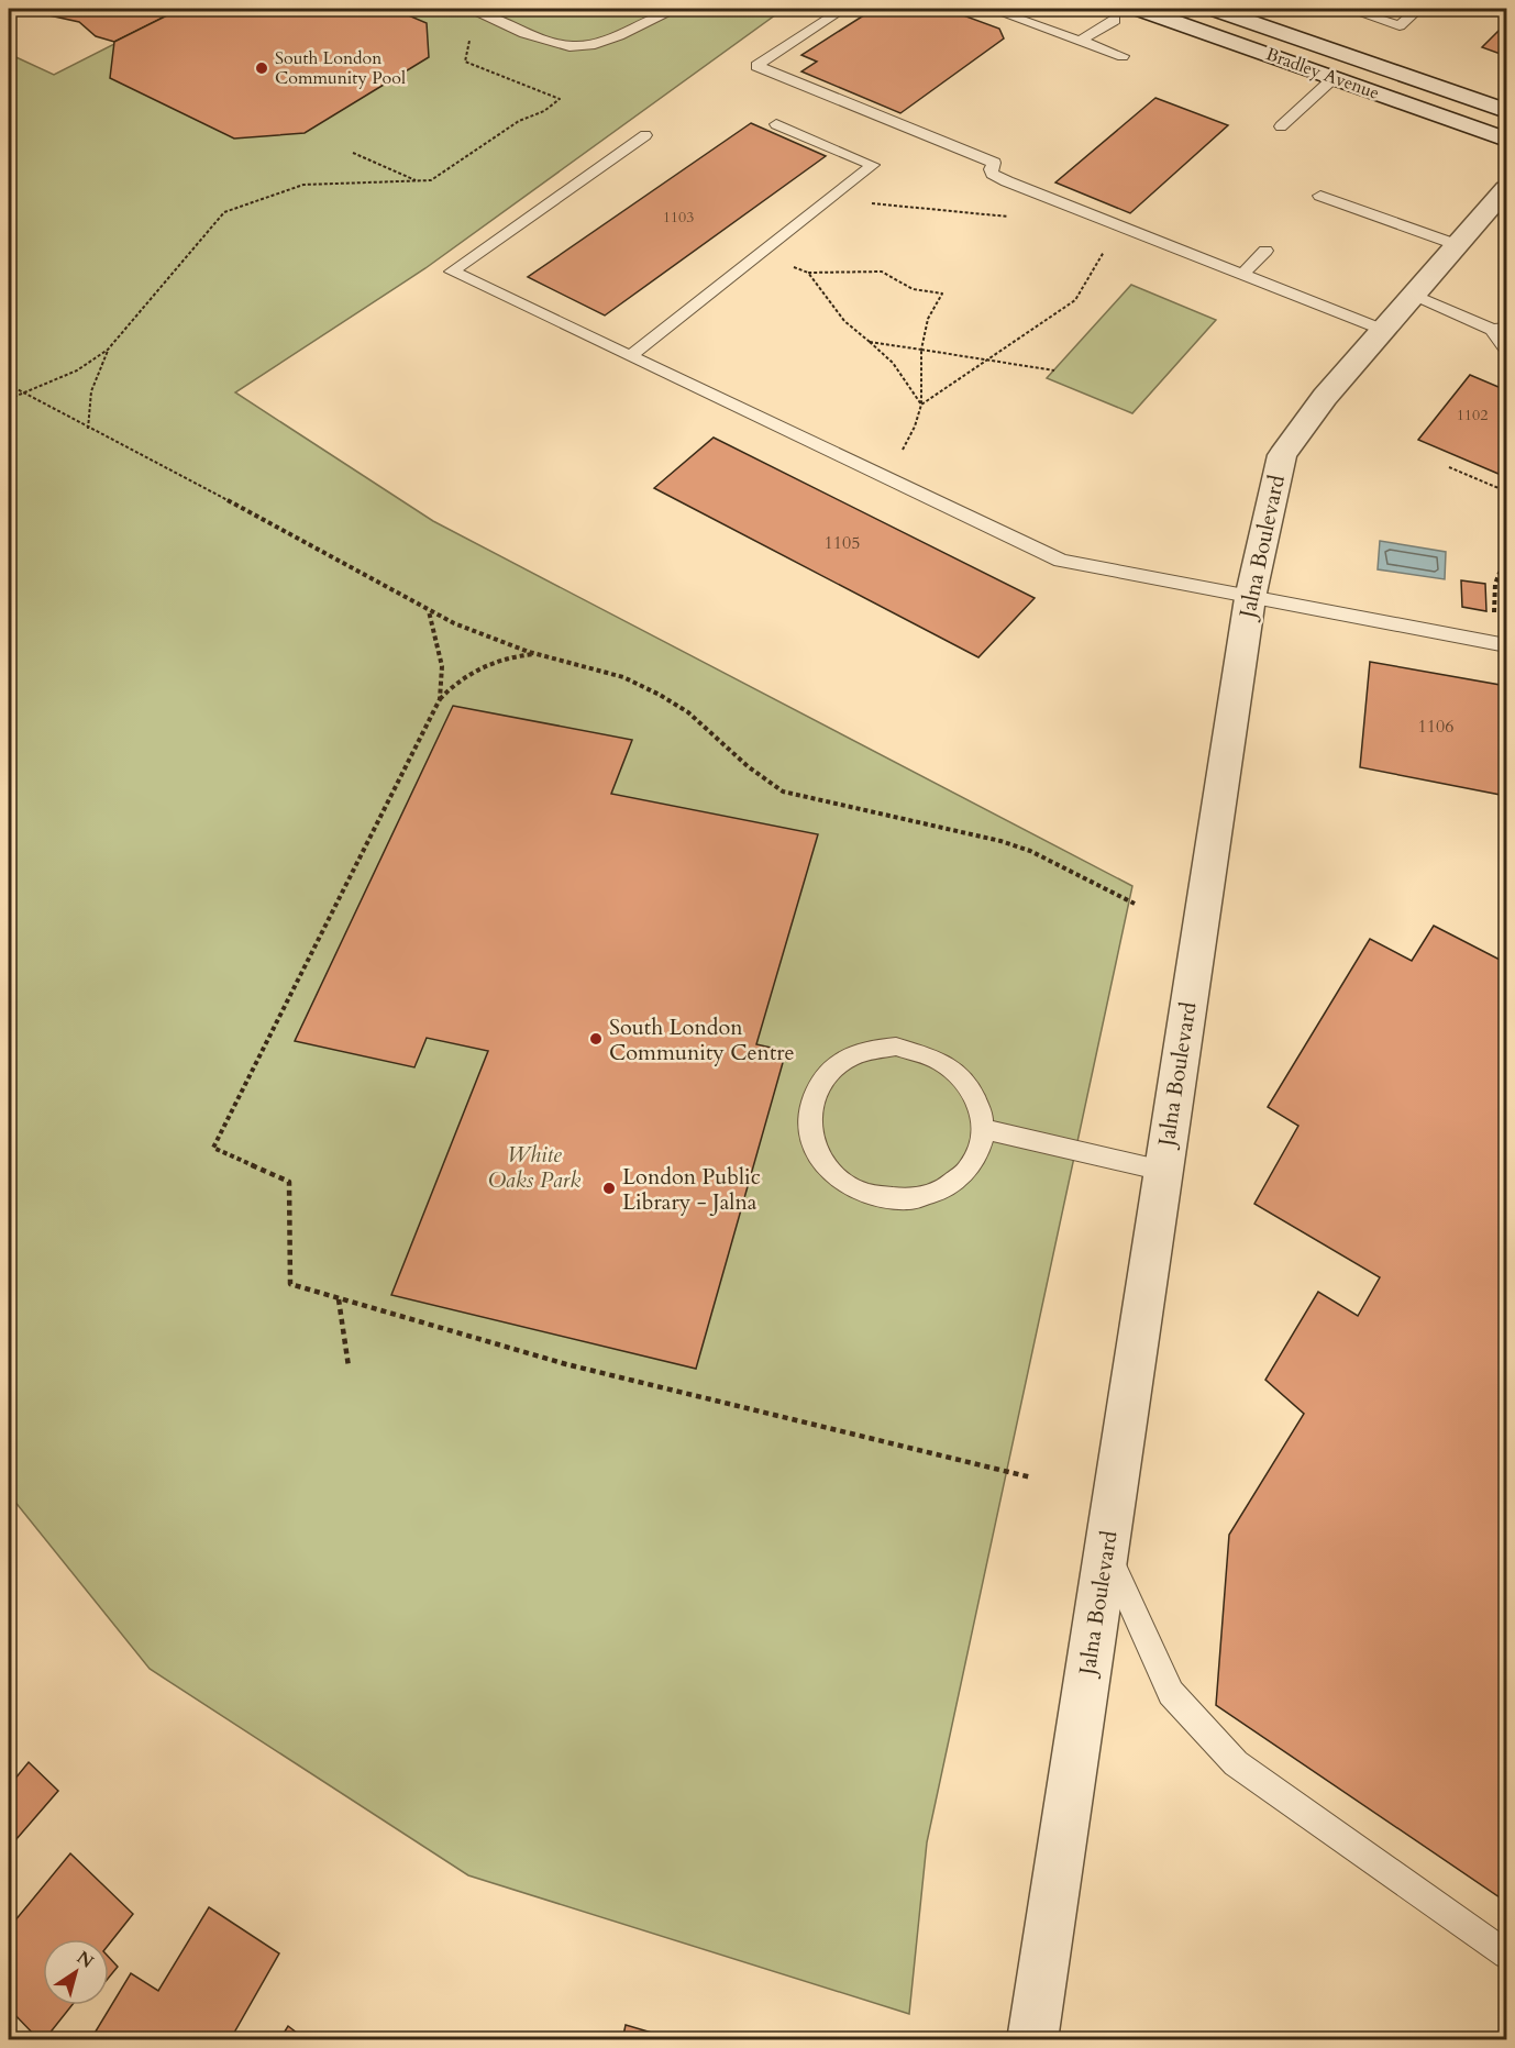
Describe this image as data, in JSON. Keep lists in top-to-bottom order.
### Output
{
  "streets": {
    "street": ["Bradley Avenue", "Jalna Boulevard"]
  },
  "parks": ["White Oaks Park"],
  "places": ["South London Community Pool", "South London Community Centre", "London Public Library - Jalna"],
  "house_numbers": [
    "1103",
    "1102",
    "1105",
    "1106"
  ],
  "north": "top right"
}
